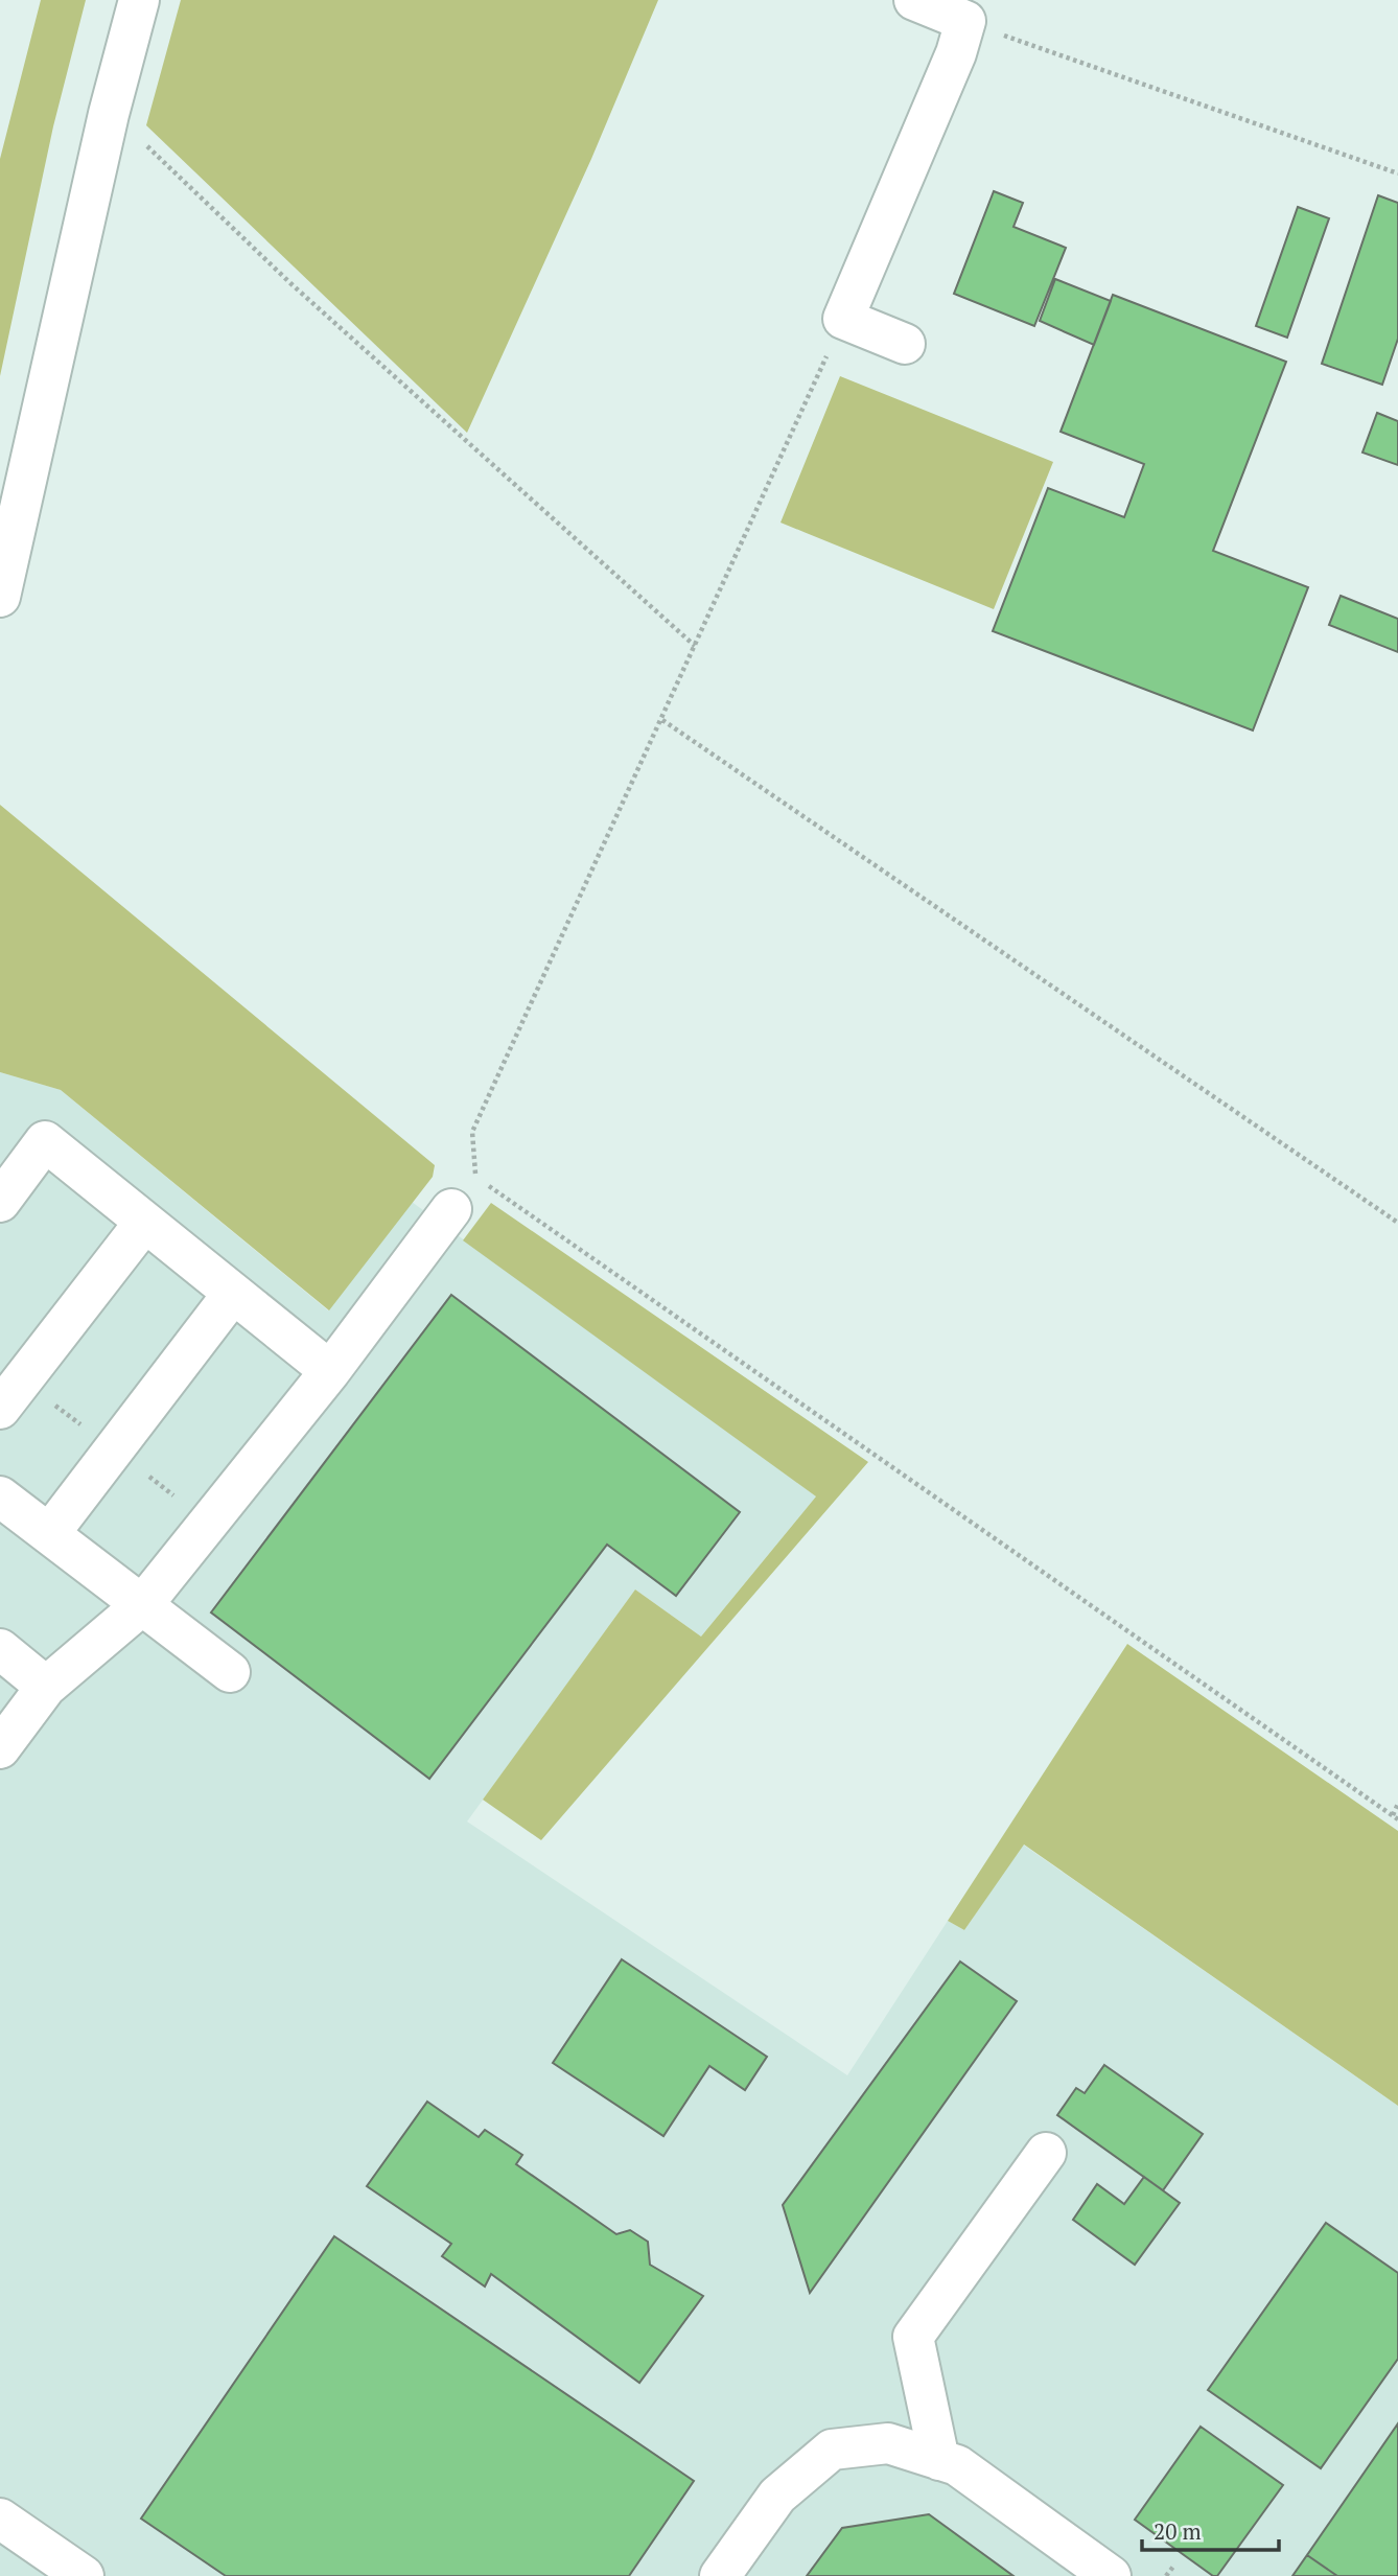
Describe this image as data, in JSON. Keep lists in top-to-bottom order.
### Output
{
  "scale_bar": "20 m"
}
